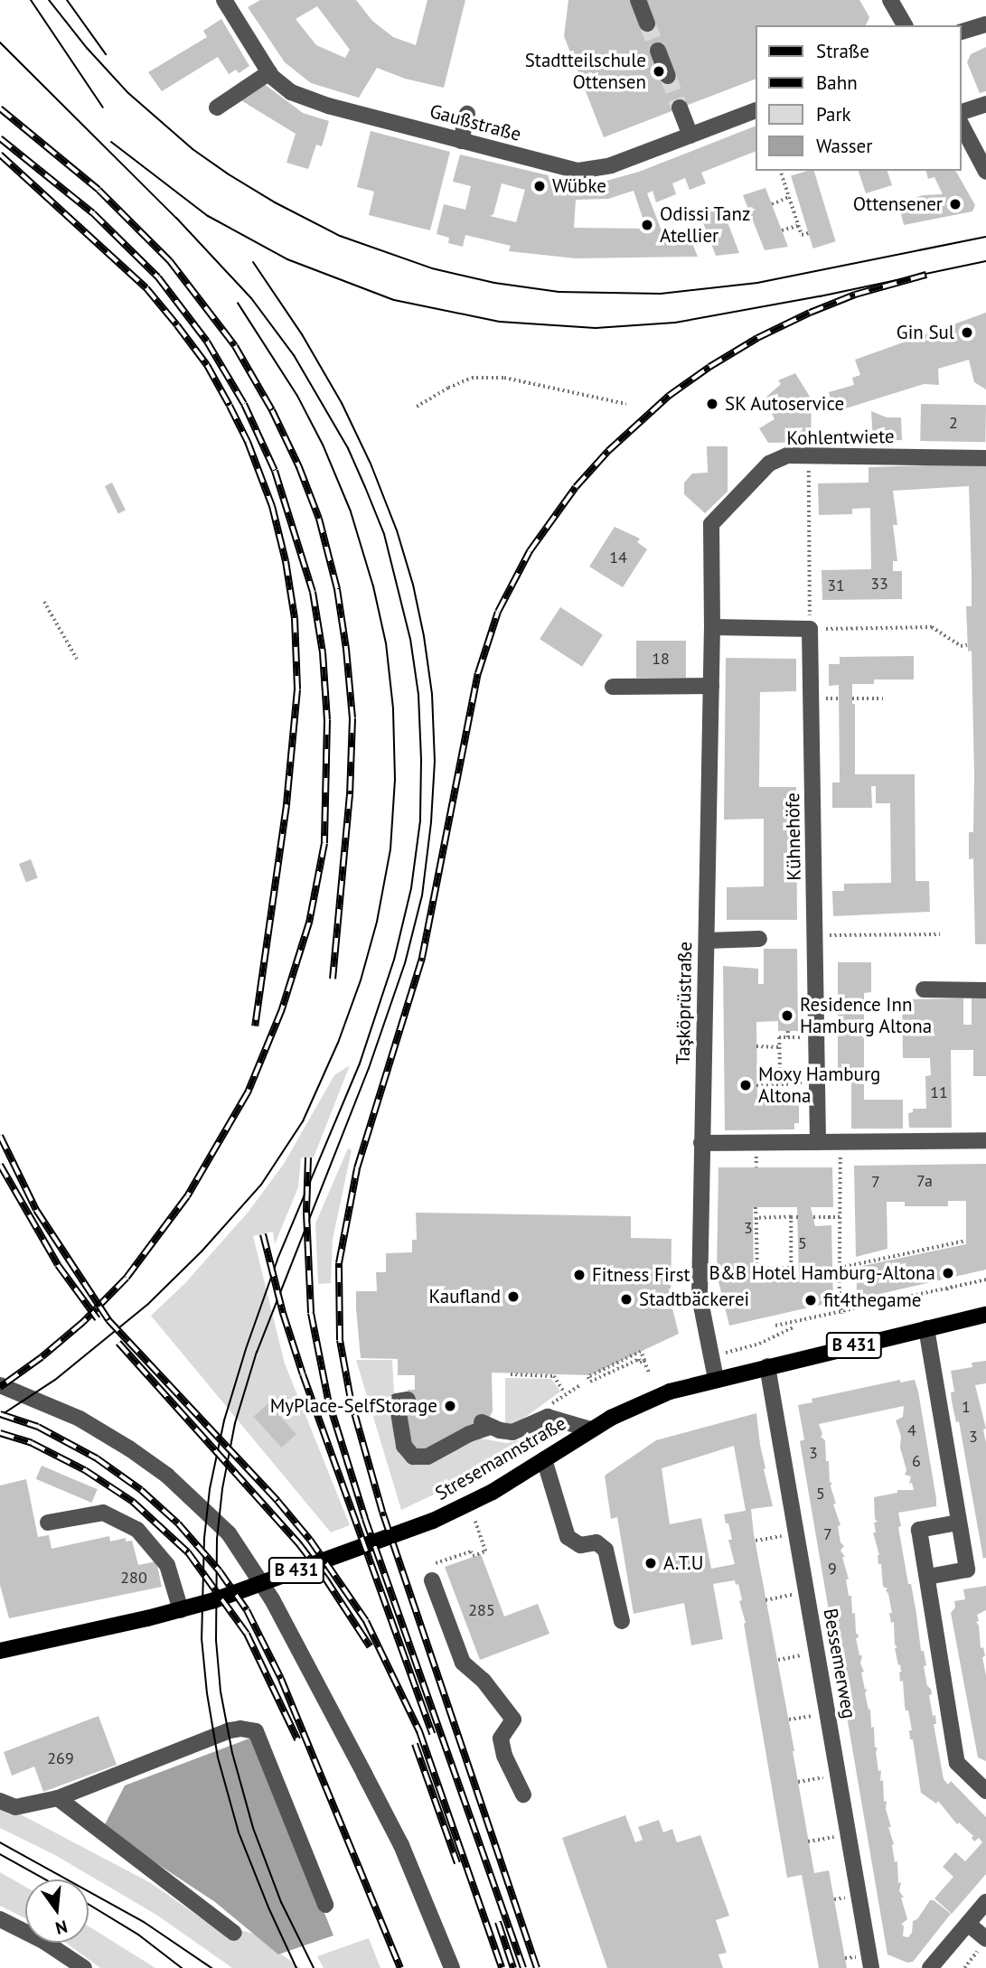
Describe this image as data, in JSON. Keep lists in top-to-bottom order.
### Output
{
  "streets": {
    "main road": ["B 431", "Stresemannstraße"],
    "street": [
      "Gaußstraße",
      "Kohlentwiete",
      "Kühnehöfe",
      "Taşköprüstraße",
      "Bessemerweg"
    ]
  },
  "crossings": [
    ["Kohlentwiete", "Taşköprüstraße"],
    ["Taşköprüstraße", "Stresemannstraße"],
    ["Stresemannstraße", "Bessemerweg"]
  ],
  "places": [
    "Stadtteilschule Ottensen",
    "Wübke",
    "Ottensener",
    "Odissi Tanz Atellier",
    "Gin Sul",
    "SK Autoservice",
    "Residence Inn Hamburg Altona",
    "Moxy Hamburg Altona",
    "B&B Hotel Hamburg-Altona",
    "Fitness First",
    "Kaufland",
    "Stadtbäckerei",
    "fit4thegame",
    "MyPlace-SelfStorage",
    "A.T.U"
  ],
  "house_numbers": [
    "2",
    "14",
    "33",
    "31",
    "18",
    "11",
    "7a",
    "7",
    "3",
    "5",
    "1",
    "4",
    "3",
    "3",
    "6",
    "5",
    "7",
    "9",
    "280",
    "285",
    "269"
  ],
  "legend": [
    "Straße",
    "Bahn",
    "Park",
    "Wasser"
  ],
  "north": "bottom"
}
